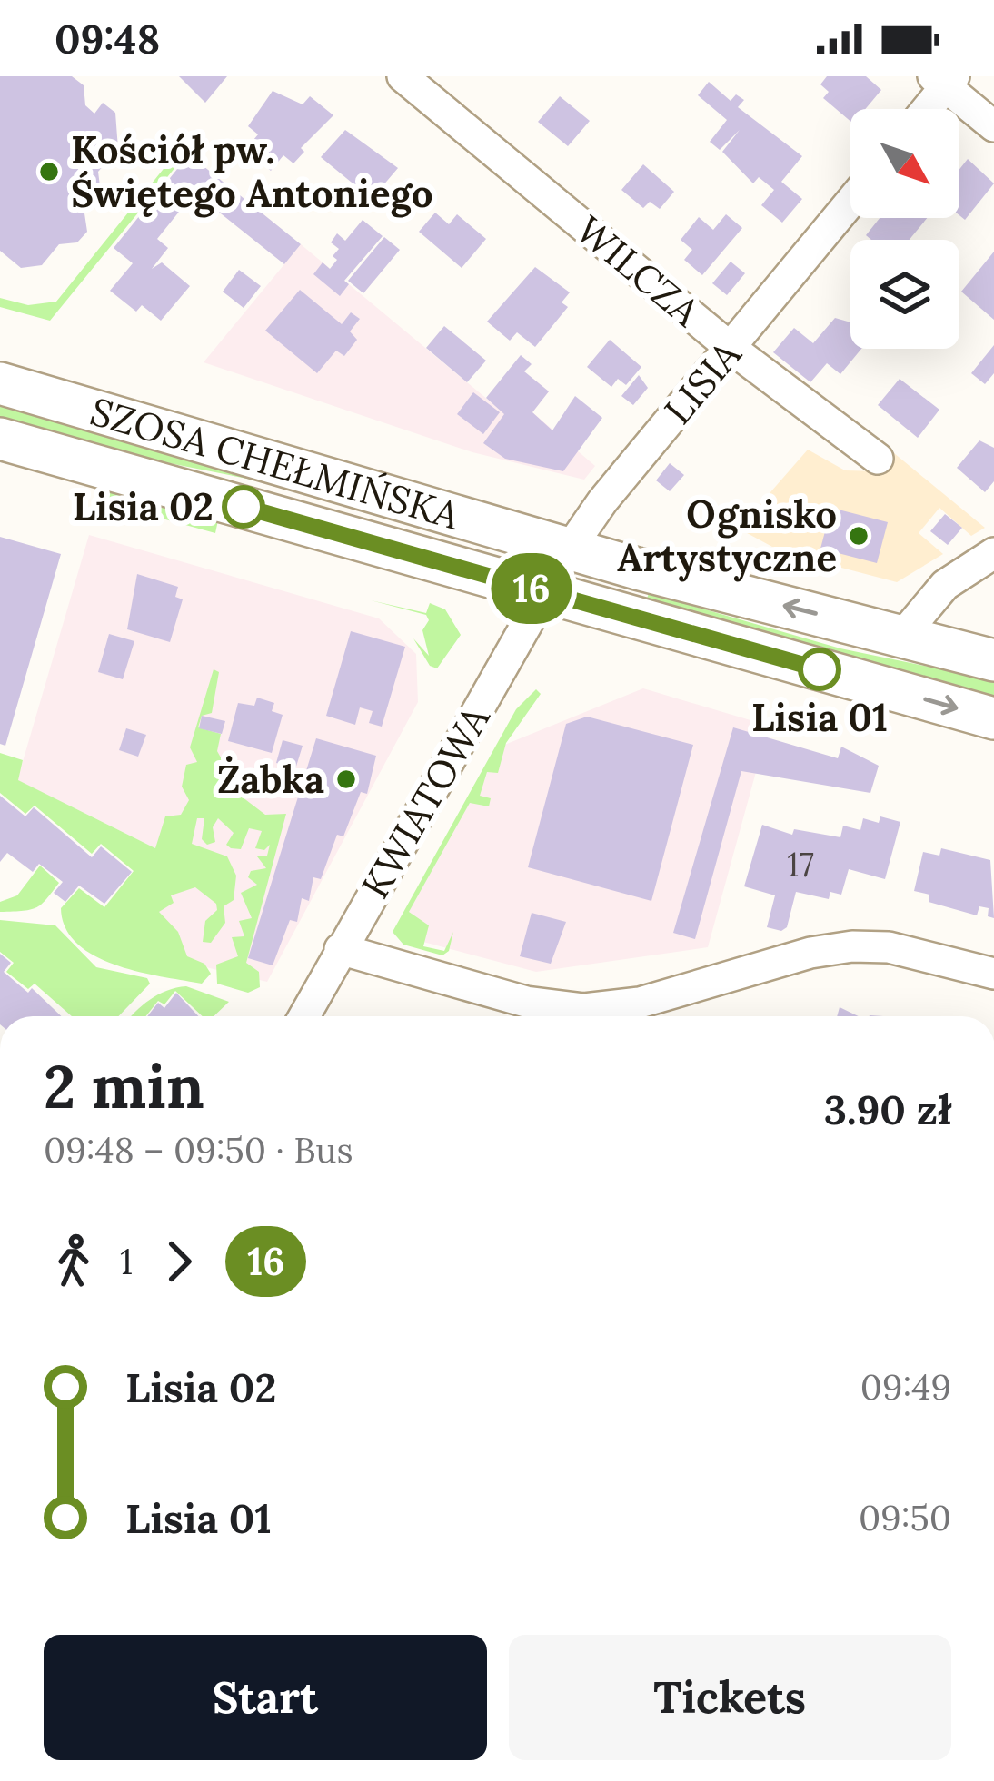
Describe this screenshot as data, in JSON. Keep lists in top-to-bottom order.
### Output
{
  "streets": {
    "main road": ["SZOSA CHEŁMIŃSKA"],
    "street": ["WILCZA", "LISIA", "KWIATOWA"]
  },
  "crossings": [
    ["WILCZA", "LISIA"],
    ["LISIA", "SZOSA CHEŁMIŃSKA"],
    ["LISIA", "KWIATOWA"],
    ["SZOSA CHEŁMIŃSKA", "KWIATOWA"]
  ],
  "places": [
    "Kościół pw. Świętego Antoniego",
    "Lisia 02",
    "Ognisko Artystyczne",
    "Lisia 01",
    "Żabka"
  ],
  "lines": ["bus line 16"],
  "house_numbers": ["17"],
  "north": "bottom right",
  "page": {
    "status": "09:48",
    "on_map": "16",
    "heading": ["2 min", "09:48 – 09:50 · Bus", "3.90 zł"],
    "legs": ["1", "16"],
    "list": [
      {
        "name": "Lisia 02",
        "value": "09:49"
      },
      {
        "name": "Lisia 01",
        "value": "09:50"
      }
    ],
    "buttons": ["Start", "Tickets"]
  }
}
